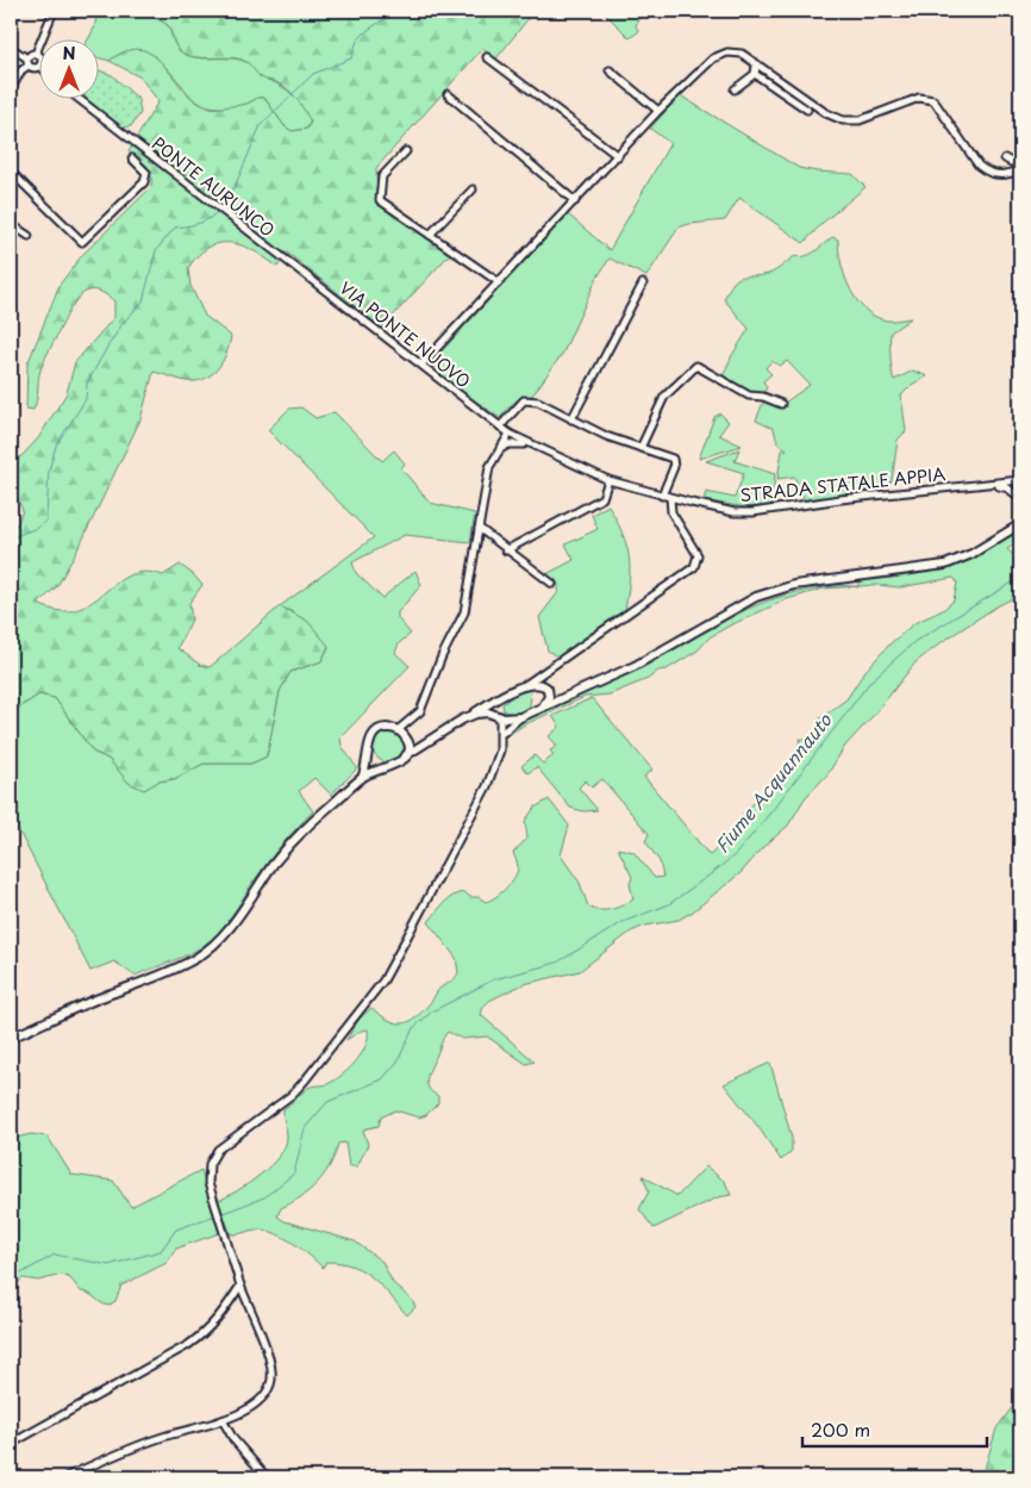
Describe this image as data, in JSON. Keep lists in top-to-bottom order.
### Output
{
  "streets": {
    "main road": ["STRADA STATALE APPIA"],
    "street": ["PONTE AURUNCO", "VIA PONTE NUOVO"]
  },
  "crossings": [
    ["PONTE AURUNCO", "VIA PONTE NUOVO"],
    ["VIA PONTE NUOVO", "STRADA STATALE APPIA"]
  ],
  "water": ["Fiume Acquannauto"],
  "scale_bar": "200 m",
  "north": "top"
}
